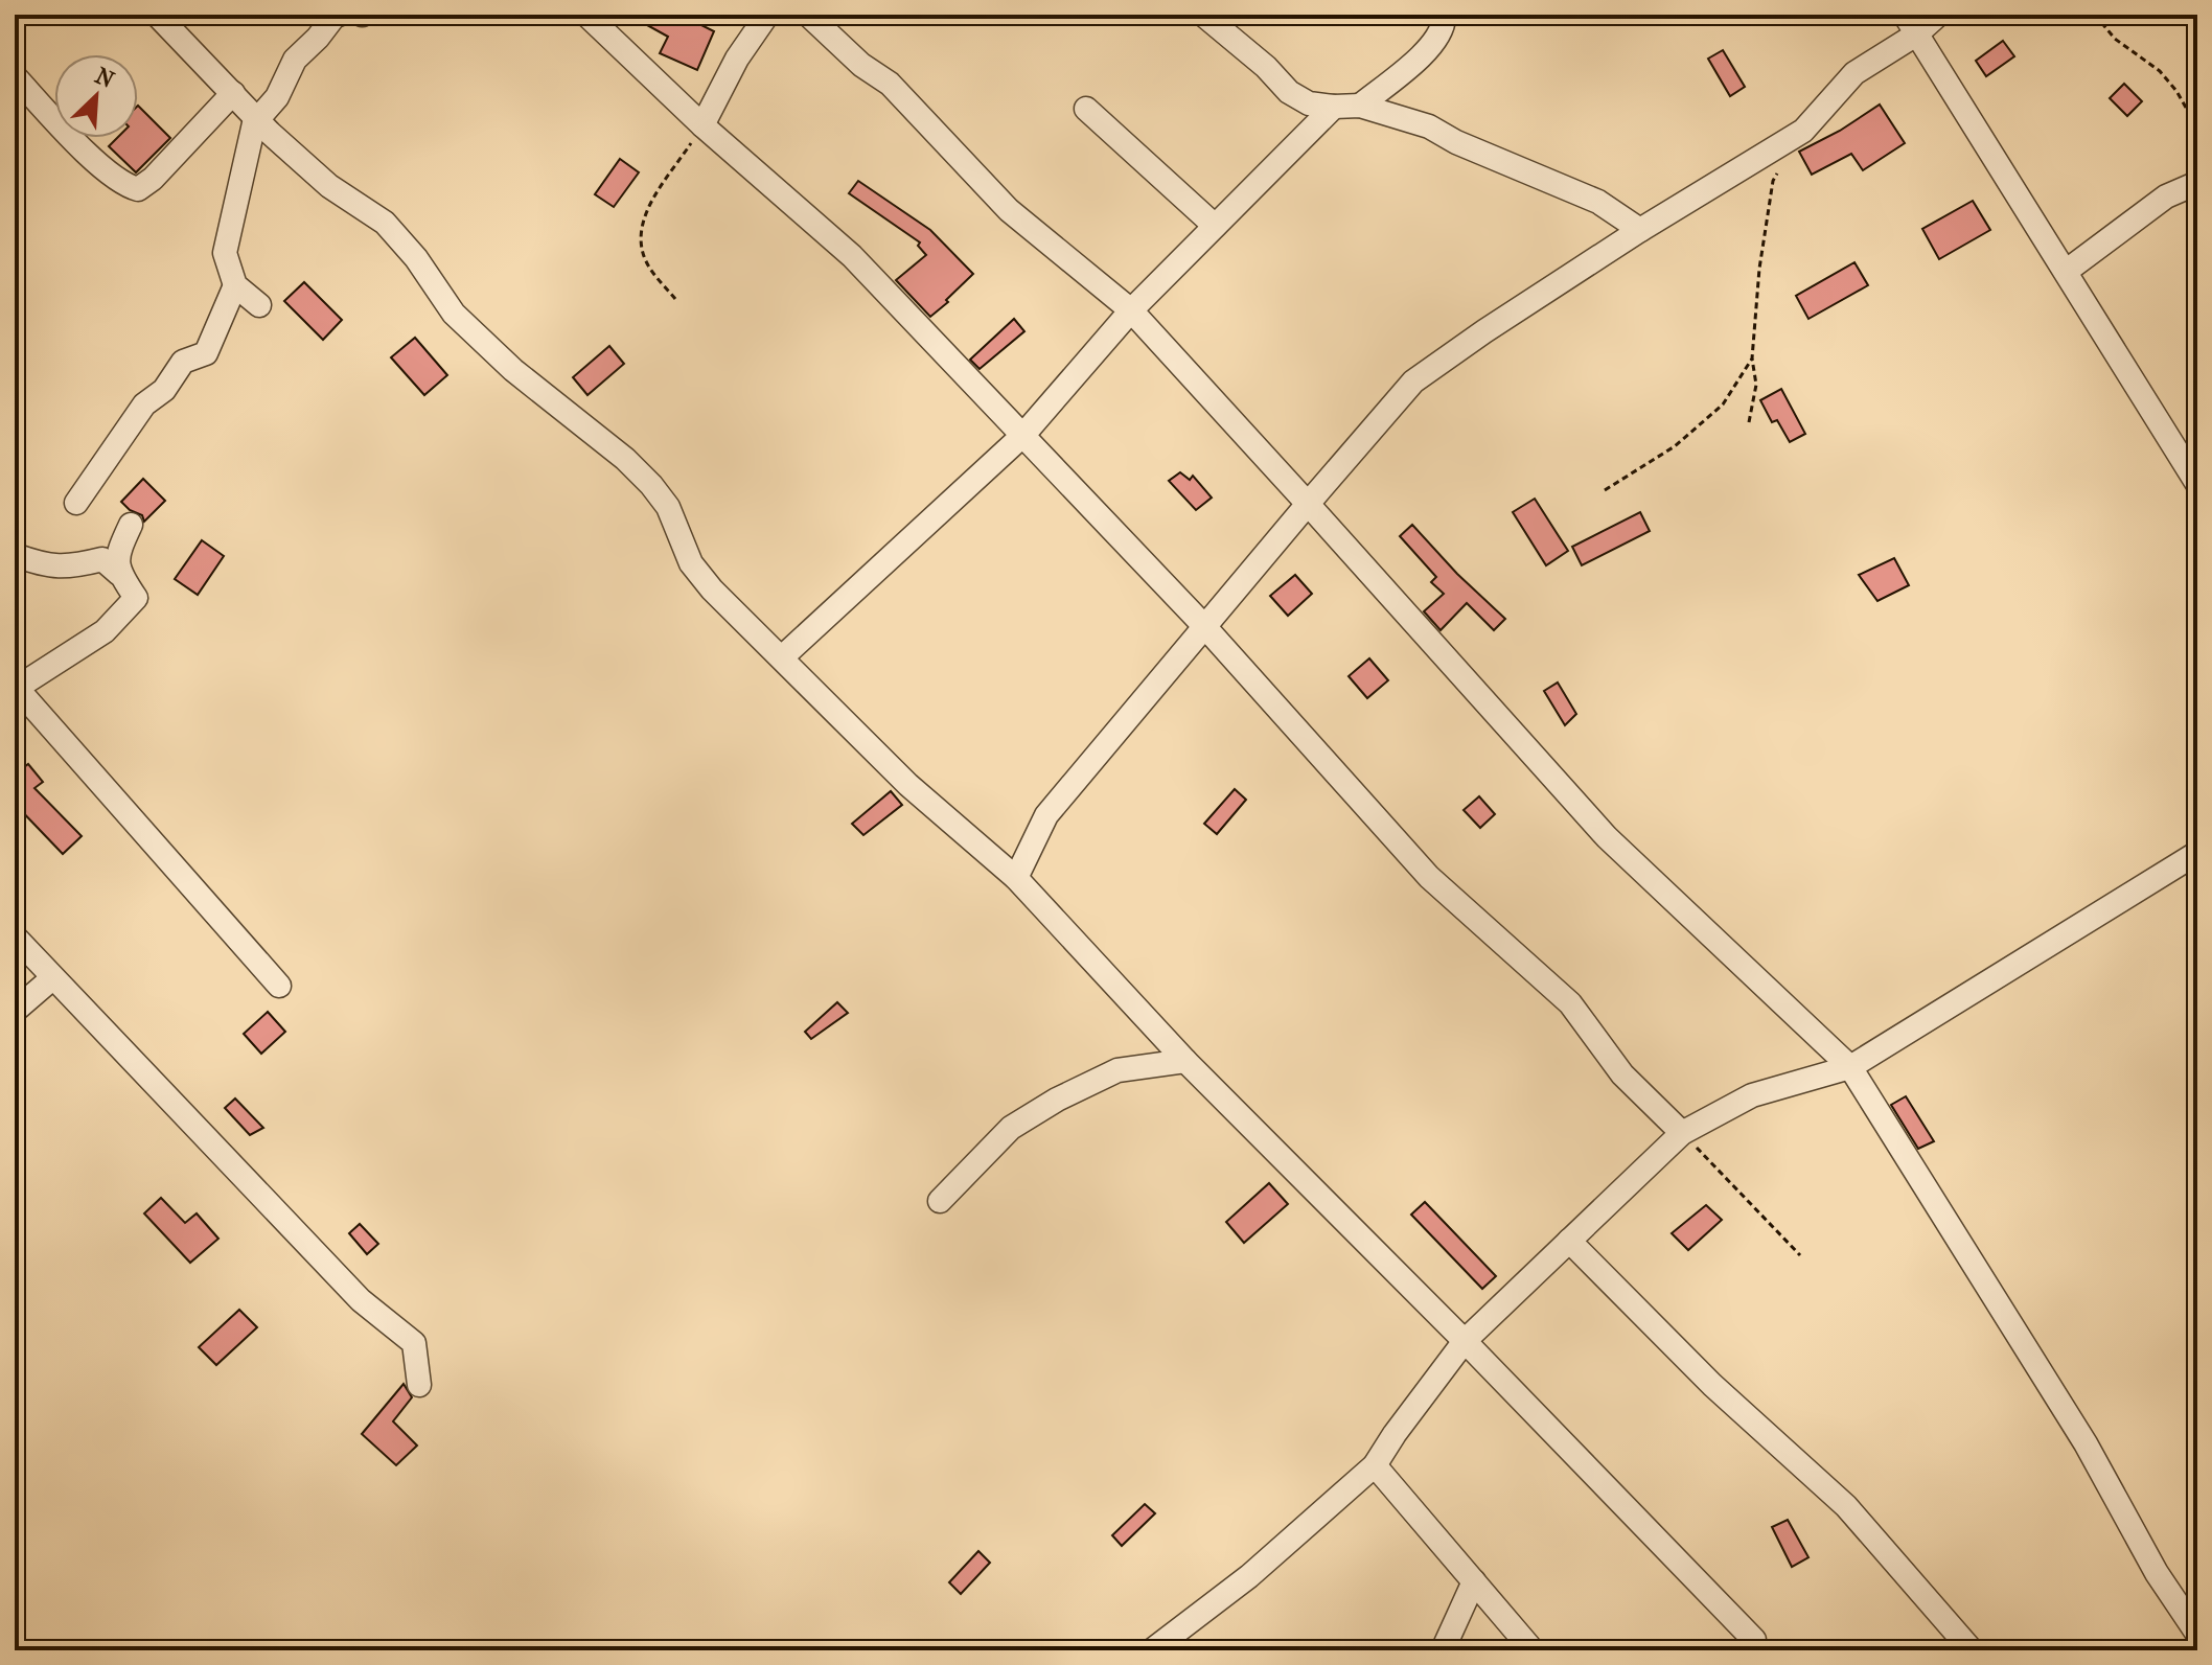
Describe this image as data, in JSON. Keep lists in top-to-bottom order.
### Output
{
  "north": "top right"
}
